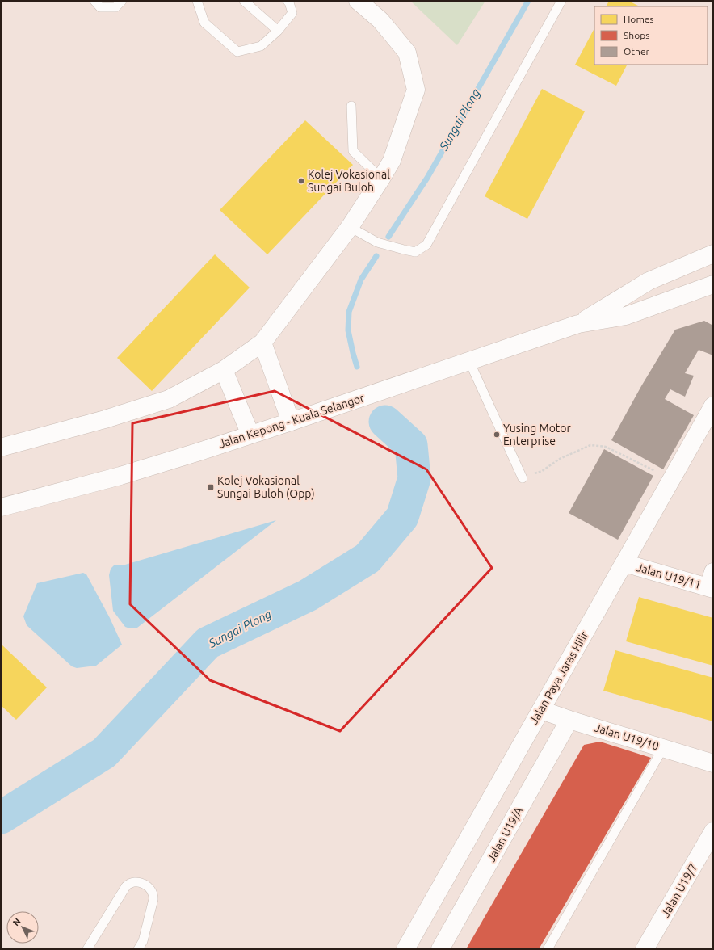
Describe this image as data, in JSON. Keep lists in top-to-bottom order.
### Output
{
  "streets": {
    "main road": [
      "Jalan Kepong - Kuala Selangor",
      "Jalan U19/11",
      "Jalan Paya Jaras Hilir",
      "Jalan U19/10",
      "Jalan U19/A",
      "Jalan U19/7"
    ]
  },
  "crossings": [
    ["Jalan U19/11", "Jalan Paya Jaras Hilir"],
    ["Jalan Paya Jaras Hilir", "Jalan U19/10"],
    ["Jalan U19/10", "Jalan U19/A"]
  ],
  "water": ["Sungai Plong"],
  "places": {
    "other": ["Kolej Vokasional Sungai Buloh", "Yusing Motor Enterprise"],
    "transit": ["Kolej Vokasional Sungai Buloh (Opp)"]
  },
  "legend": ["Homes", "Shops", "Other"],
  "north": "top left"
}
